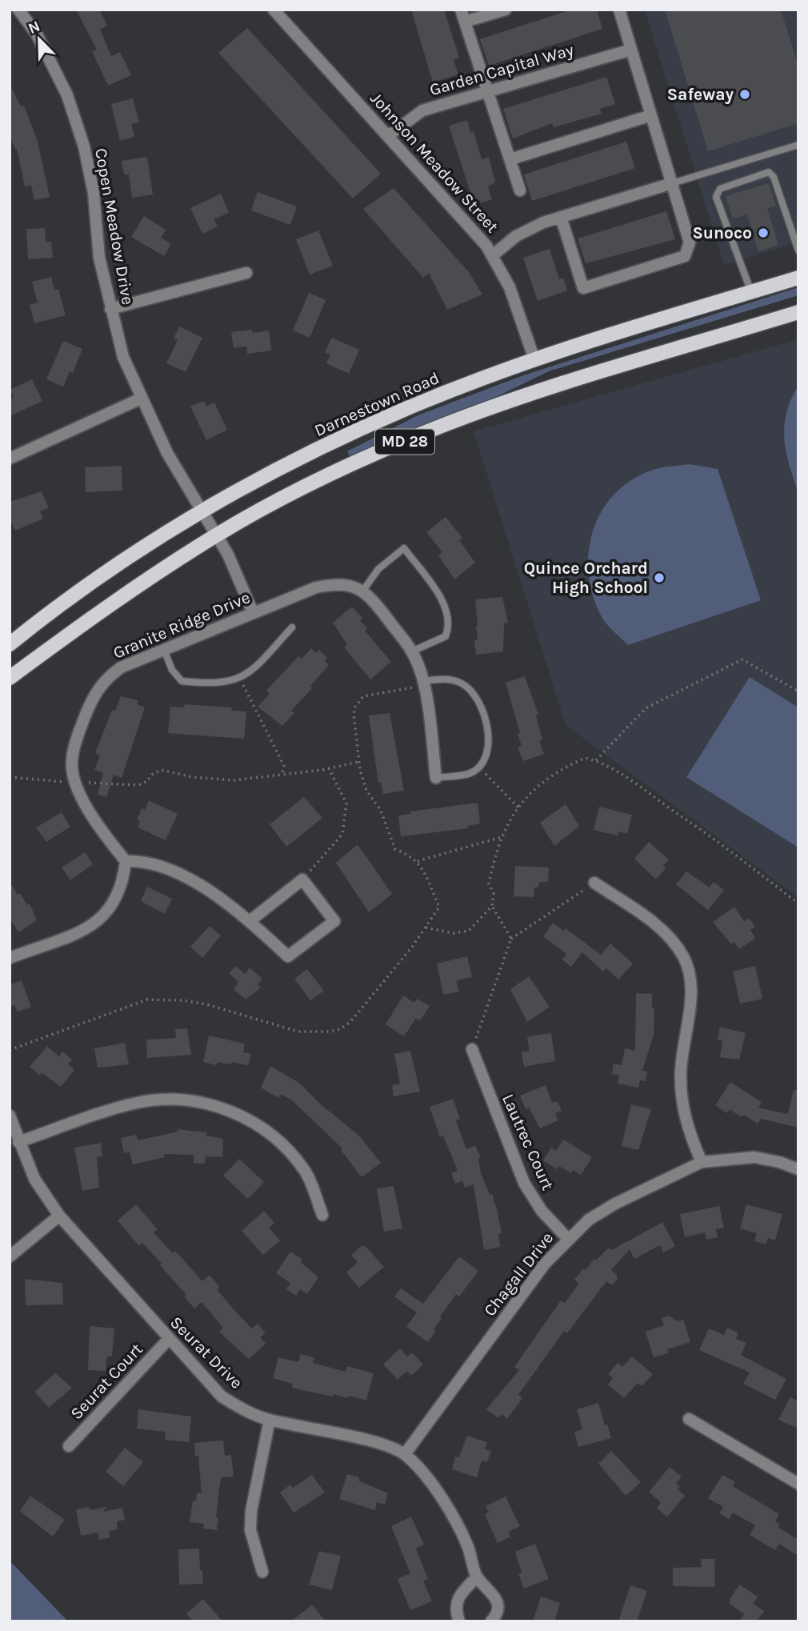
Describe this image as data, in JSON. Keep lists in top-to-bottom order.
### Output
{
  "streets": {
    "main road": ["Darnestown Road", "MD 28"],
    "street": [
      "Garden Capital Way",
      "Johnson Meadow Street",
      "Copen Meadow Drive",
      "Granite Ridge Drive",
      "Lautrec Court",
      "Chagall Drive",
      "Seurat Drive",
      "Seurat Court"
    ]
  },
  "crossings": [
    ["Garden Capital Way", "Johnson Meadow Street"],
    ["Johnson Meadow Street", "Darnestown Road"],
    ["Copen Meadow Drive", "Darnestown Road"],
    ["Copen Meadow Drive", "MD 28"],
    ["Copen Meadow Drive", "Granite Ridge Drive"],
    ["Lautrec Court", "Chagall Drive"],
    ["Chagall Drive", "Seurat Drive"],
    ["Seurat Drive", "Seurat Court"]
  ],
  "places": ["Safeway", "Sunoco", "Quince Orchard High School"],
  "north": "top left"
}
